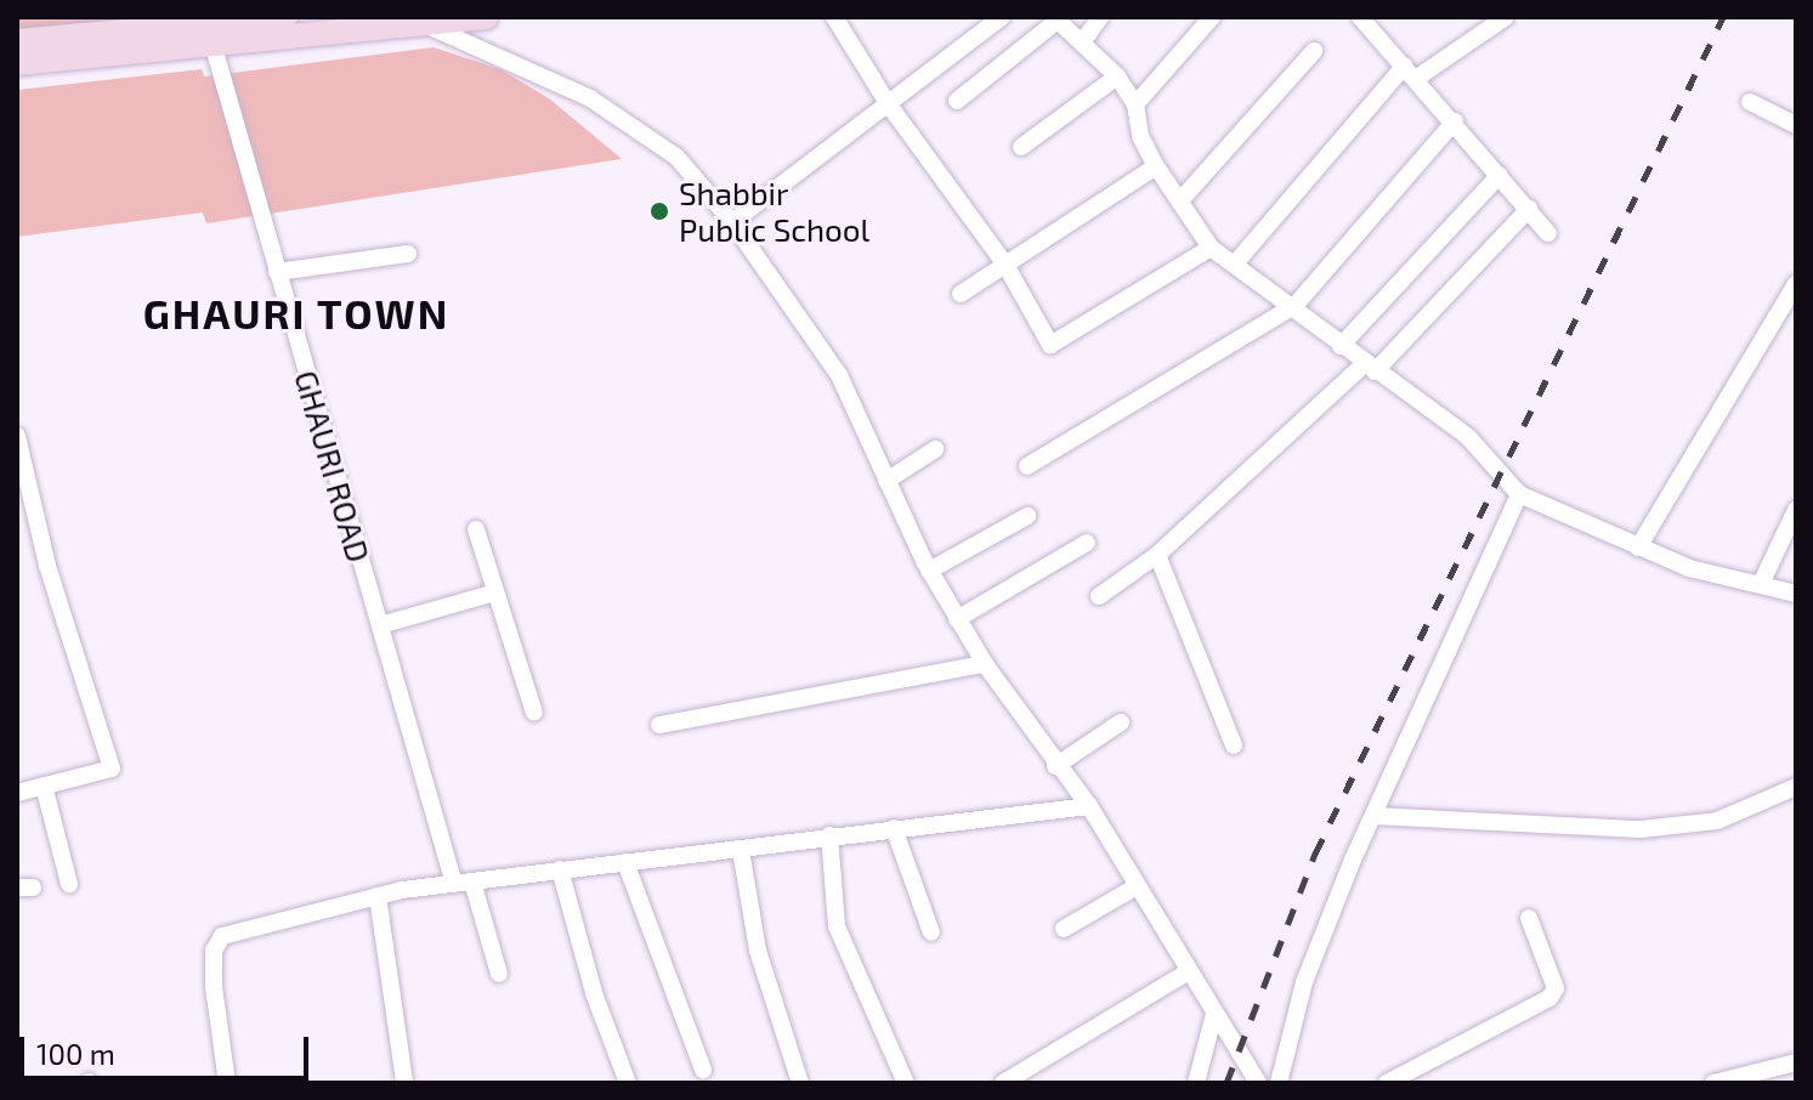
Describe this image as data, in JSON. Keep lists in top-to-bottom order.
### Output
{
  "streets": {
    "street": ["GHAURI ROAD"]
  },
  "districts": ["GHAURI TOWN"],
  "places": ["Shabbir Public School"],
  "scale_bar": "100 m"
}
